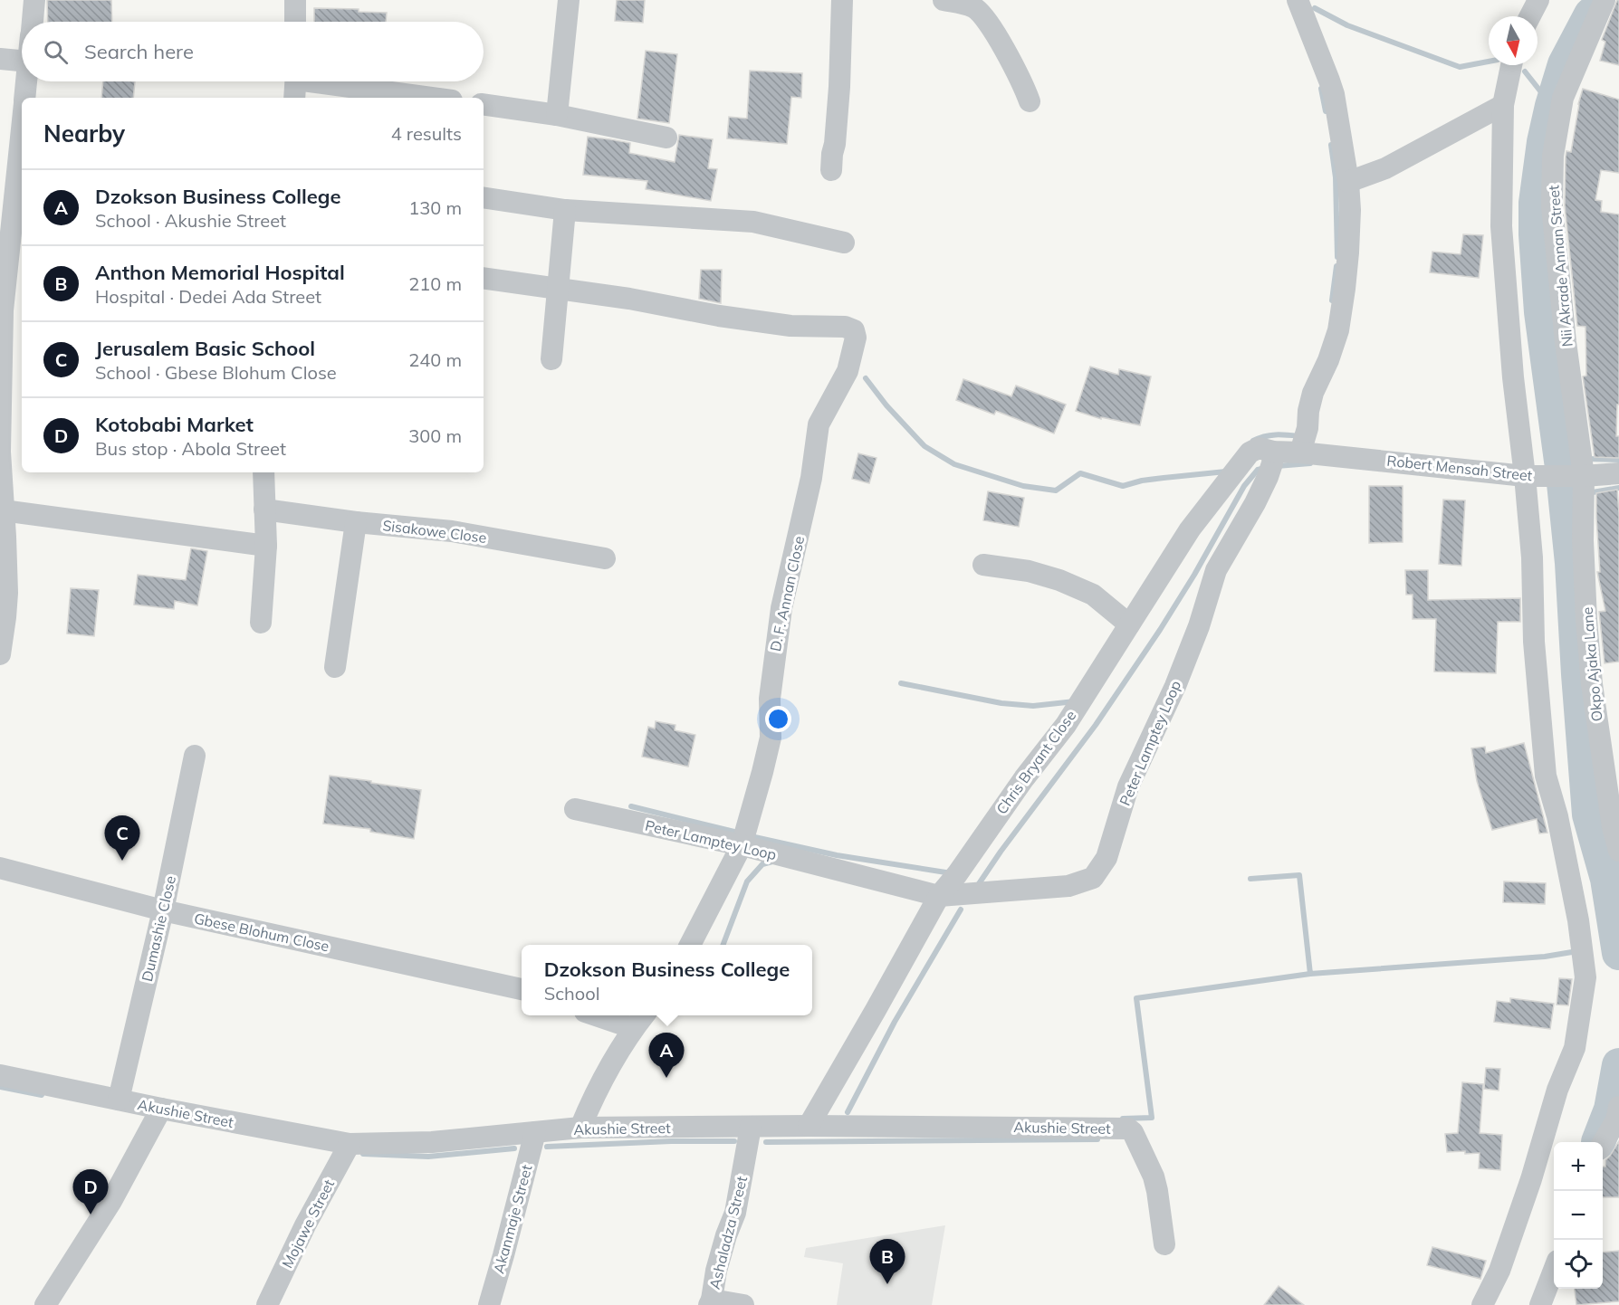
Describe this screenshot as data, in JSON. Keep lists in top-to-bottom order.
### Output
{
  "streets": {
    "street": [
      "Nii Akrade Annan Street",
      "Robert Mensah Street",
      "Sisakowe Close",
      "D. F. Annan Close",
      "Okpo Ajaka Lane",
      "Peter Lamptey Loop",
      "Chris Bryant Close",
      "Dumashie Close",
      "Gbese Blohum Close",
      "Akushie Street",
      "Akanmaje Street",
      "Mojawe Street",
      "Ashaladza Street"
    ]
  },
  "crossings": [
    ["Nii Akrade Annan Street", "Robert Mensah Street"],
    ["Nii Akrade Annan Street", "Okpo Ajaka Lane"],
    ["Robert Mensah Street", "Okpo Ajaka Lane"],
    ["Robert Mensah Street", "Chris Bryant Close"],
    ["D. F. Annan Close", "Peter Lamptey Loop"],
    ["Peter Lamptey Loop", "Chris Bryant Close"],
    ["Chris Bryant Close", "Akushie Street"],
    ["Dumashie Close", "Gbese Blohum Close"],
    ["Dumashie Close", "Akushie Street"],
    ["Akushie Street", "Akanmaje Street"],
    ["Akushie Street", "Mojawe Street"],
    ["Akushie Street", "Ashaladza Street"]
  ],
  "north": "bottom",
  "page": {
    "search": "Search here",
    "heading": ["Nearby", "4 results"],
    "list": [
      {
        "mark": "A",
        "name": "Dzokson Business College",
        "note": "School · Akushie Street",
        "value": "130 m"
      },
      {
        "mark": "B",
        "name": "Anthon Memorial Hospital",
        "note": "Hospital · Dedei Ada Street",
        "value": "210 m"
      },
      {
        "mark": "C",
        "name": "Jerusalem Basic School",
        "note": "School · Gbese Blohum Close",
        "value": "240 m"
      },
      {
        "mark": "D",
        "name": "Kotobabi Market",
        "note": "Bus stop · Abola Street",
        "value": "300 m"
      }
    ],
    "pins": [
      "C",
      "A",
      "D",
      "B"
    ],
    "popup": ["Dzokson Business College", "School"],
    "map_buttons": ["+", "−"]
  }
}
